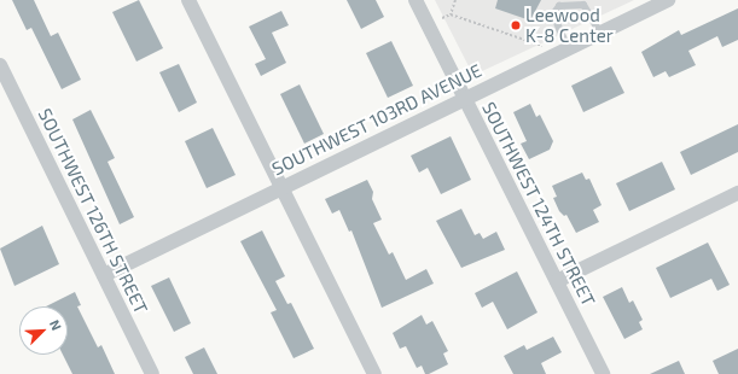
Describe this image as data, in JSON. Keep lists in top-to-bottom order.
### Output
{
  "streets": {
    "street": ["SOUTHWEST 103RD AVENUE", "SOUTHWEST 124TH STREET", "SOUTHWEST 126TH STREET"]
  },
  "crossings": [
    ["SOUTHWEST 103RD AVENUE", "SOUTHWEST 124TH STREET"],
    ["SOUTHWEST 103RD AVENUE", "SOUTHWEST 126TH STREET"]
  ],
  "places": ["Leewood K-8 Center"],
  "north": "top right"
}
